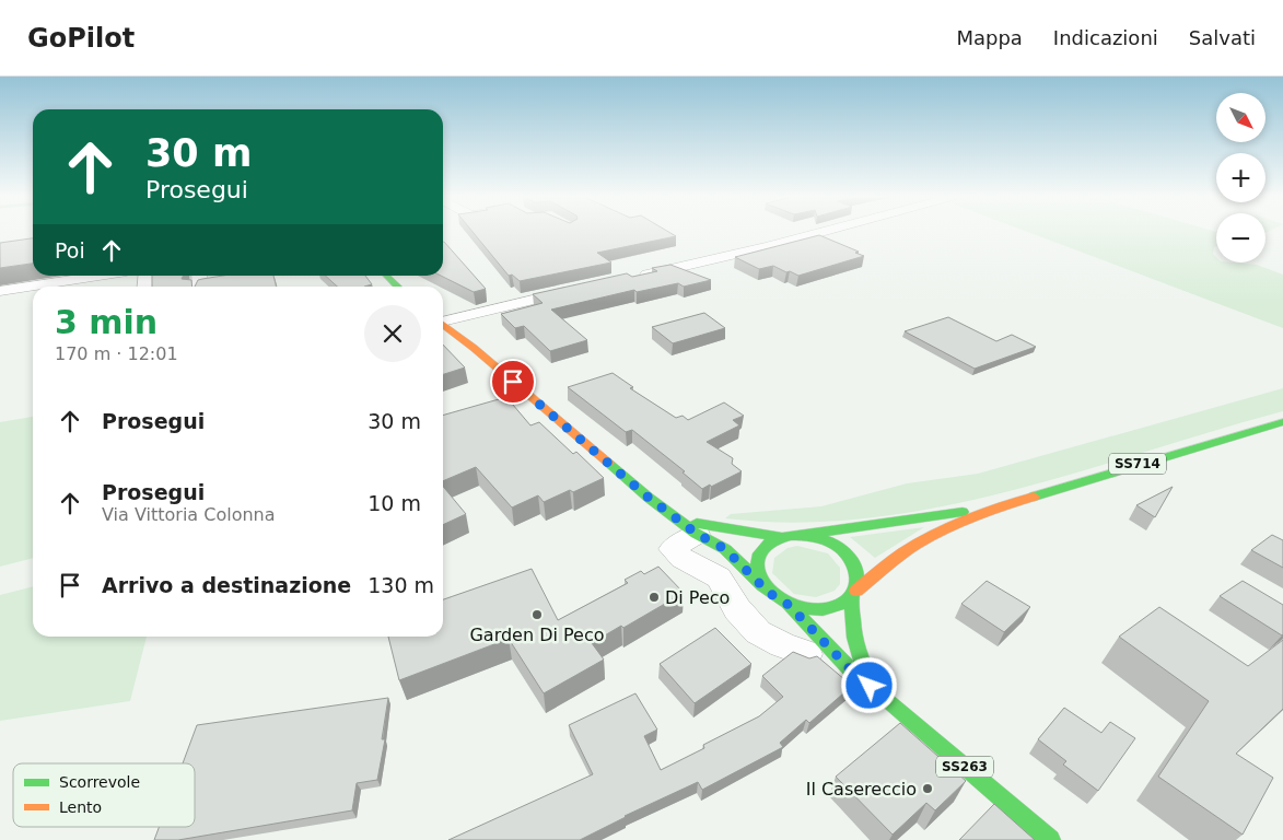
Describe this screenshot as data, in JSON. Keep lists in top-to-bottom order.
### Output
{
  "streets": {
    "main road": ["SS714", "SS263"]
  },
  "crossings": [
    ["SS714", "SS263"]
  ],
  "places": ["Di Peco", "Garden Di Peco", "Il Casereccio"],
  "legend": ["Scorrevole", "Lento"],
  "north": "bottom right",
  "page": {
    "header": "GoPilot",
    "nav": ["Mappa", "Indicazioni", "Salvati"],
    "map_buttons": ["+", "−"],
    "turn": ["30 m", "Prosegui"],
    "then": "Poi",
    "heading": ["3 min", "170 m · 12:01"],
    "list": [
      {
        "name": "Prosegui",
        "value": "30 m"
      },
      {
        "name": "Prosegui",
        "note": "Via Vittoria Colonna",
        "value": "10 m"
      },
      {
        "name": "Arrivo a destinazione",
        "value": "130 m"
      }
    ]
  }
}
